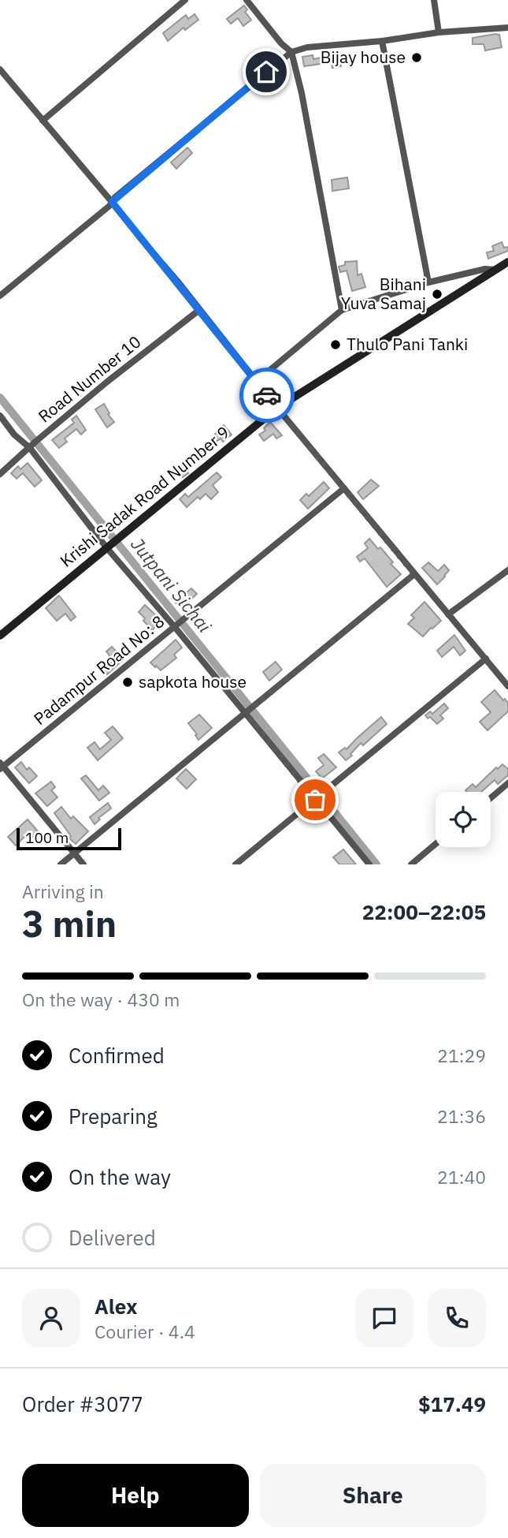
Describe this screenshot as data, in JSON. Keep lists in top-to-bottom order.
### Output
{
  "streets": {
    "street": ["Road Number 10", "Krishi Sadak Road Number 9", "Padampur Road No: 8"]
  },
  "water": ["Jutpani Sichai"],
  "places": [
    "Bijay house",
    "Bihani Yuva Samaj",
    "Thulo Pani Tanki",
    "sapkota house"
  ],
  "scale_bar": "100 m",
  "page": {
    "scale": "100 m",
    "heading": ["3 min", "Arriving in", "22:00–22:05"],
    "panel": [
      "Alex",
      "Courier · 4.4",
      "Order #3077",
      "$17.49"
    ],
    "bar": "On the way · 430 m",
    "list": [
      ["Confirmed", "21:29"],
      ["Preparing", "21:36"],
      ["On the way", "21:40"],
      "Delivered"
    ],
    "buttons": ["Help", "Share"]
  }
}
